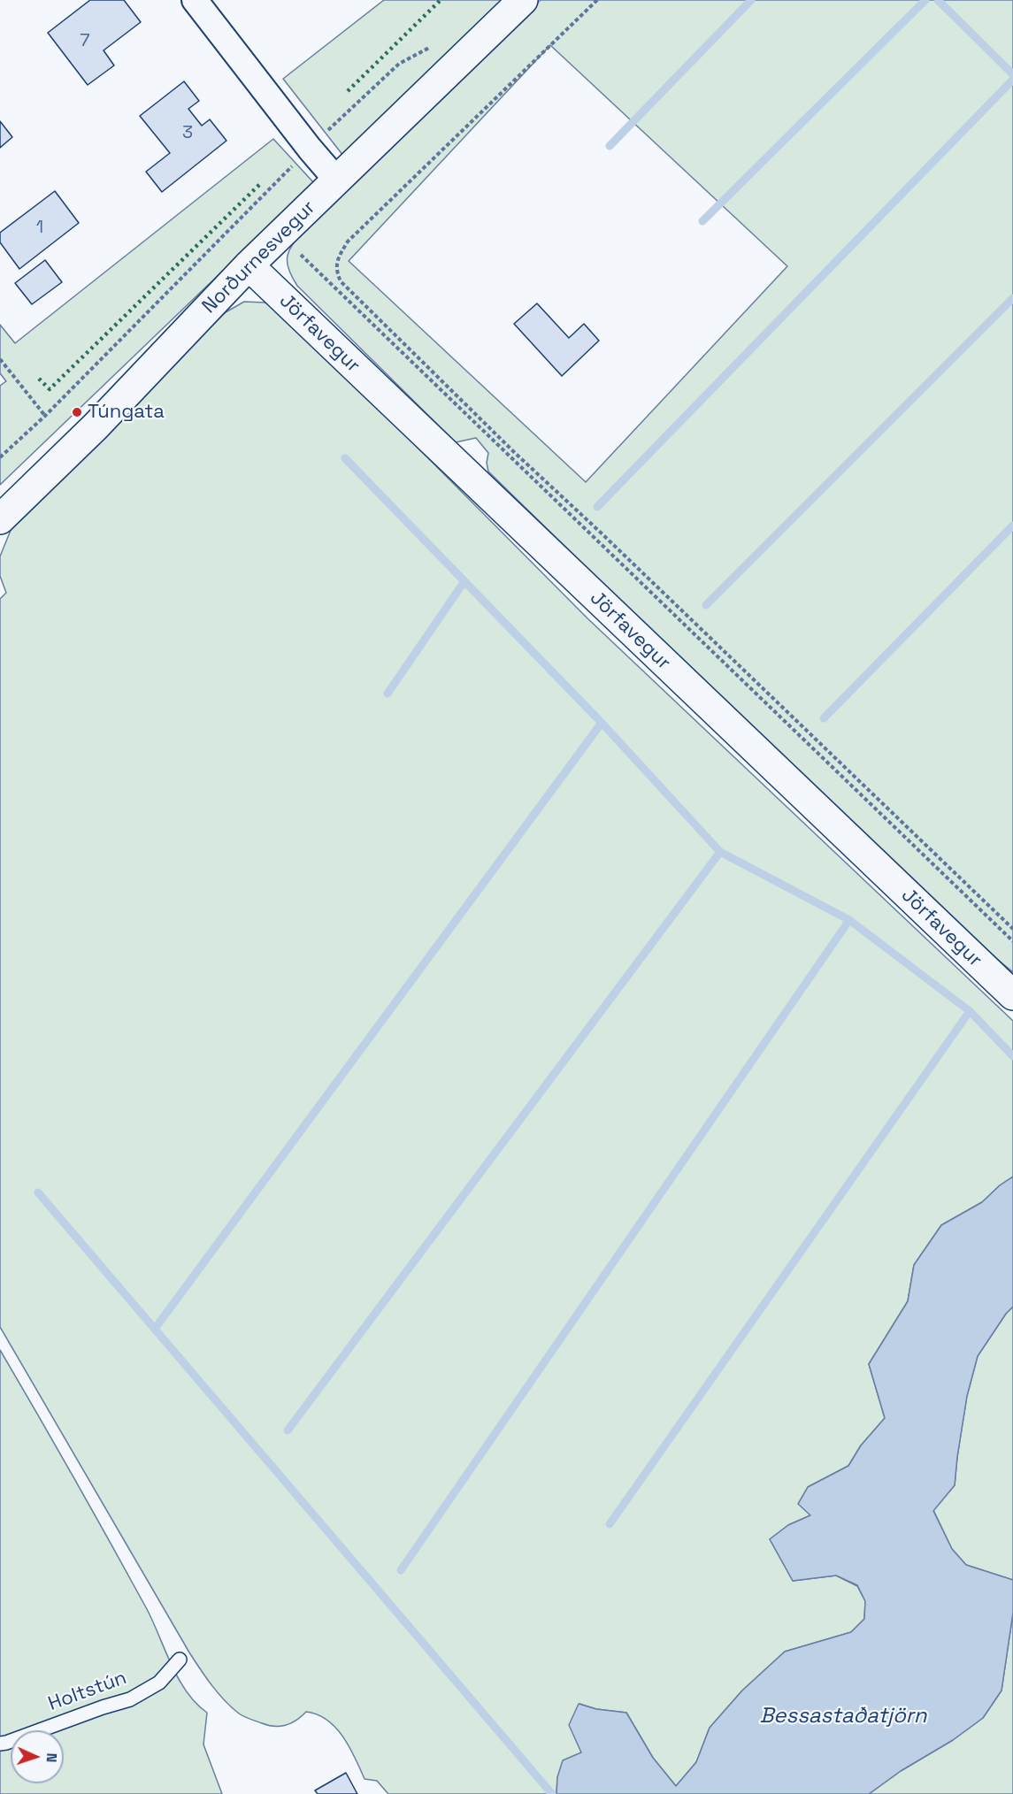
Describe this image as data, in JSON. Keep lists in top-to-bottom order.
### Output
{
  "streets": {
    "street": ["Norðurnesvegur", "Jörfavegur"],
    "lane": ["Holtstún"]
  },
  "crossings": [
    ["Norðurnesvegur", "Jörfavegur"]
  ],
  "water": ["Bessastaðatjörn"],
  "places": ["Túngata"],
  "house_numbers": ["7", "3", "1"],
  "north": "right"
}
